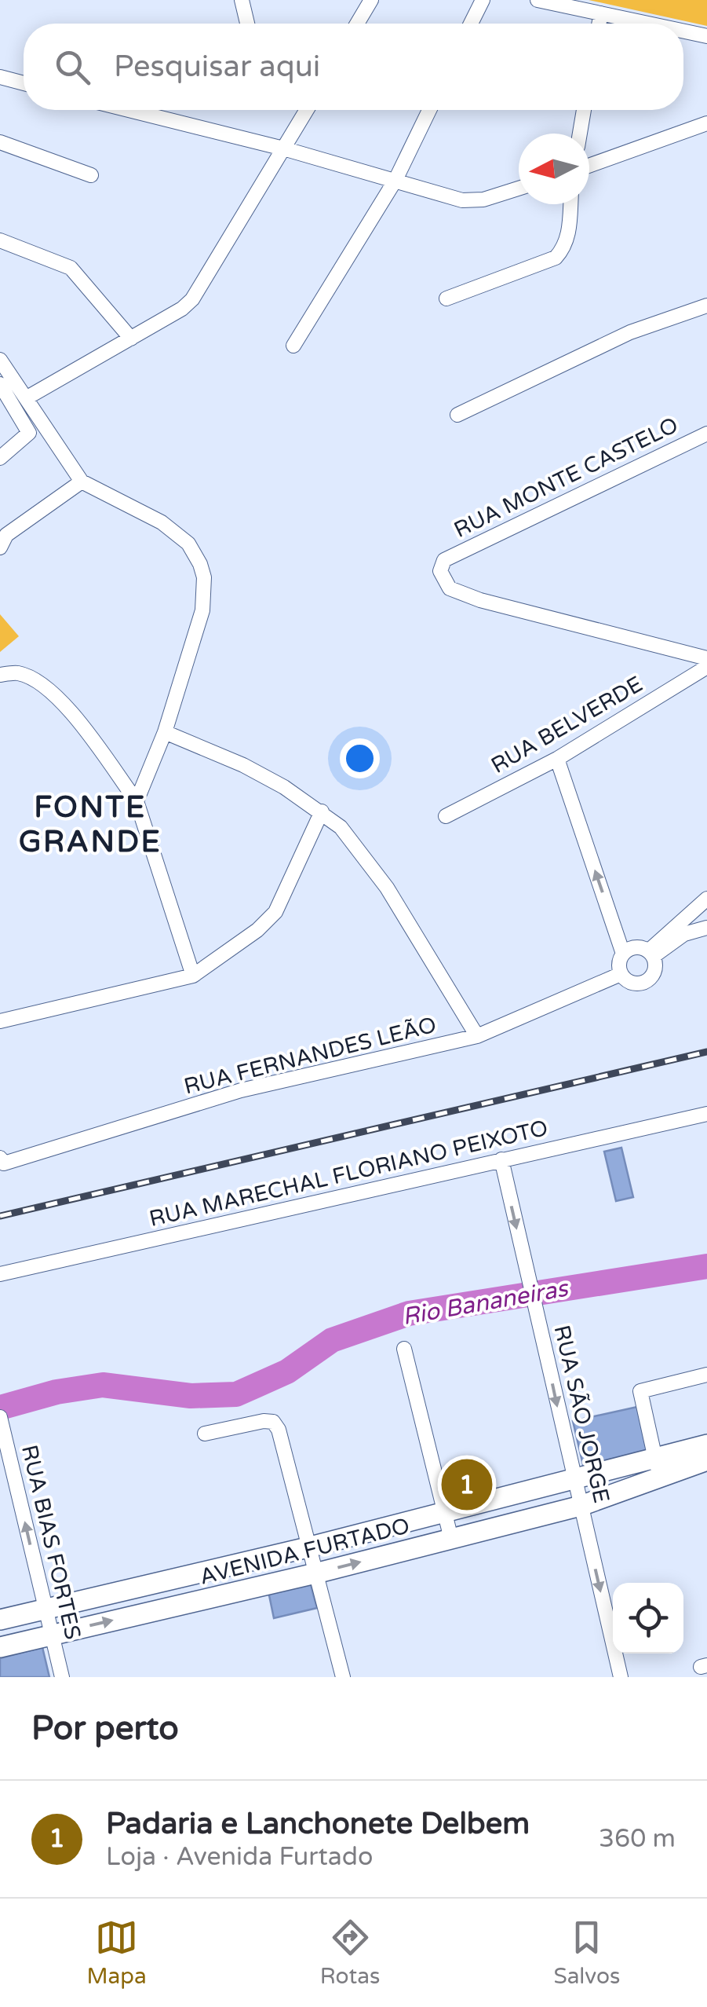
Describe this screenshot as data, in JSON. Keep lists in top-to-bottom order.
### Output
{
  "streets": {
    "street": [
      "RUA MONTE CASTELO",
      "RUA BELVERDE",
      "RUA FERNANDES LEÃO",
      "RUA MARECHAL FLORIANO PEIXOTO",
      "RUA SÃO JORGE",
      "RUA BIAS FORTES",
      "AVENIDA FURTADO"
    ]
  },
  "crossings": [
    ["RUA MARECHAL FLORIANO PEIXOTO", "RUA SÃO JORGE"],
    ["RUA SÃO JORGE", "AVENIDA FURTADO"],
    ["RUA BIAS FORTES", "AVENIDA FURTADO"]
  ],
  "one_way": ["RUA SÃO JORGE", "RUA BIAS FORTES"],
  "districts": ["FONTE GRANDE"],
  "water": ["Rio Bananeiras"],
  "north": "left",
  "page": {
    "search": "Pesquisar aqui",
    "pins": "1",
    "heading": "Por perto",
    "list": [
      {
        "mark": "1",
        "name": "Padaria e Lanchonete Delbem",
        "note": "Loja · Avenida Furtado",
        "value": "360 m"
      }
    ],
    "nav": ["Mapa", "Rotas", "Salvos"]
  }
}
